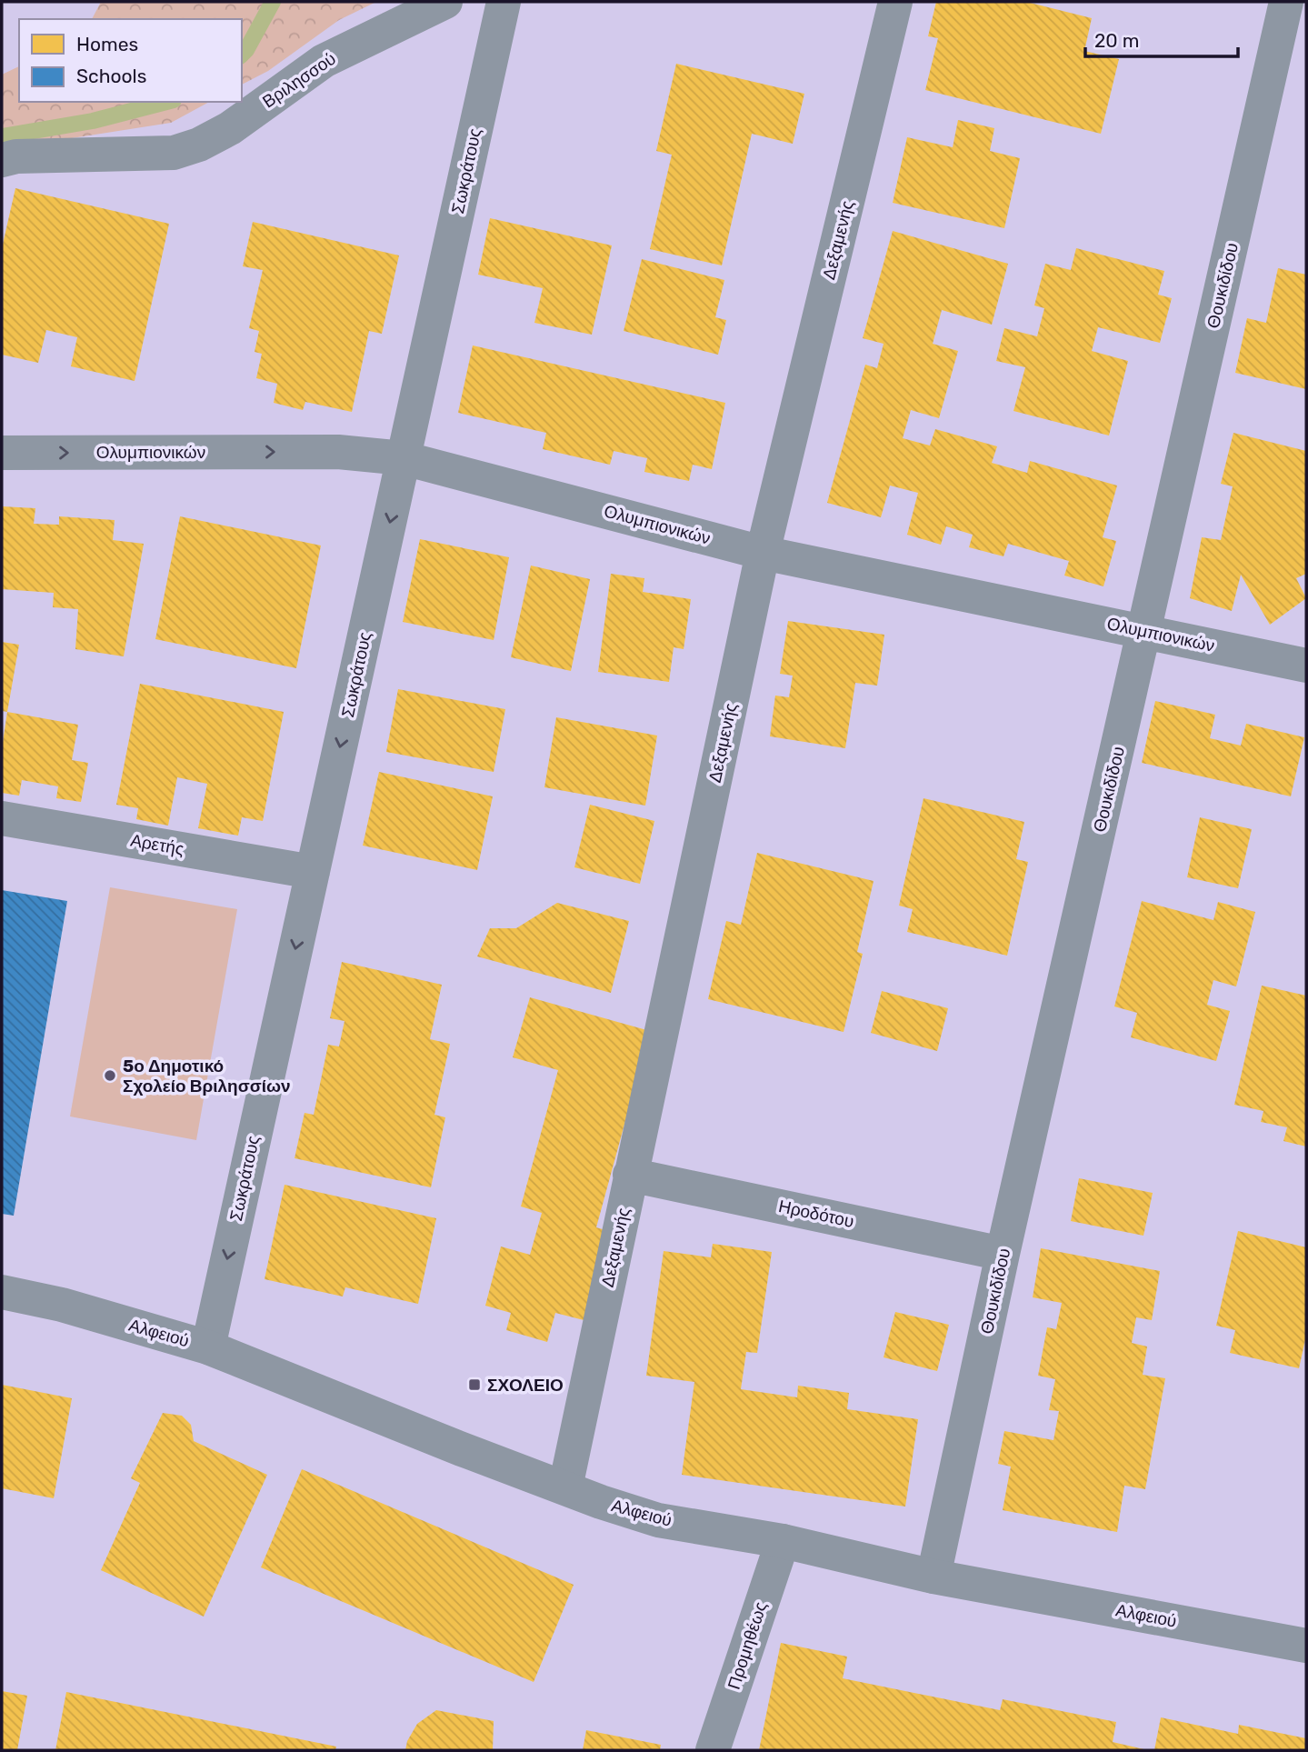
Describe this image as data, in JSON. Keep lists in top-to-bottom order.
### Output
{
  "streets": {
    "street": [
      "Βριλησσού",
      "Σωκράτους",
      "Δεξαμενής",
      "Θουκιδίδου",
      "Ολυμπιονικών",
      "Αρετής",
      "Ηροδότου",
      "Αλφειού",
      "Προμηθέως"
    ]
  },
  "crossings": [
    ["Σωκράτους", "Ολυμπιονικών"],
    ["Σωκράτους", "Αρετής"],
    ["Σωκράτους", "Αλφειού"],
    ["Δεξαμενής", "Ολυμπιονικών"],
    ["Δεξαμενής", "Ηροδότου"],
    ["Δεξαμενής", "Αλφειού"],
    ["Θουκιδίδου", "Ολυμπιονικών"],
    ["Θουκιδίδου", "Ηροδότου"],
    ["Θουκιδίδου", "Αλφειού"],
    ["Αλφειού", "Προμηθέως"]
  ],
  "one_way": ["Σωκράτους"],
  "places": {
    "other": ["5ο Δημοτικό Σχολείο Βριλησσίων"],
    "transit": ["ΣΧΟΛΕΙΟ"]
  },
  "legend": ["Homes", "Schools"],
  "scale_bar": "20 m"
}
